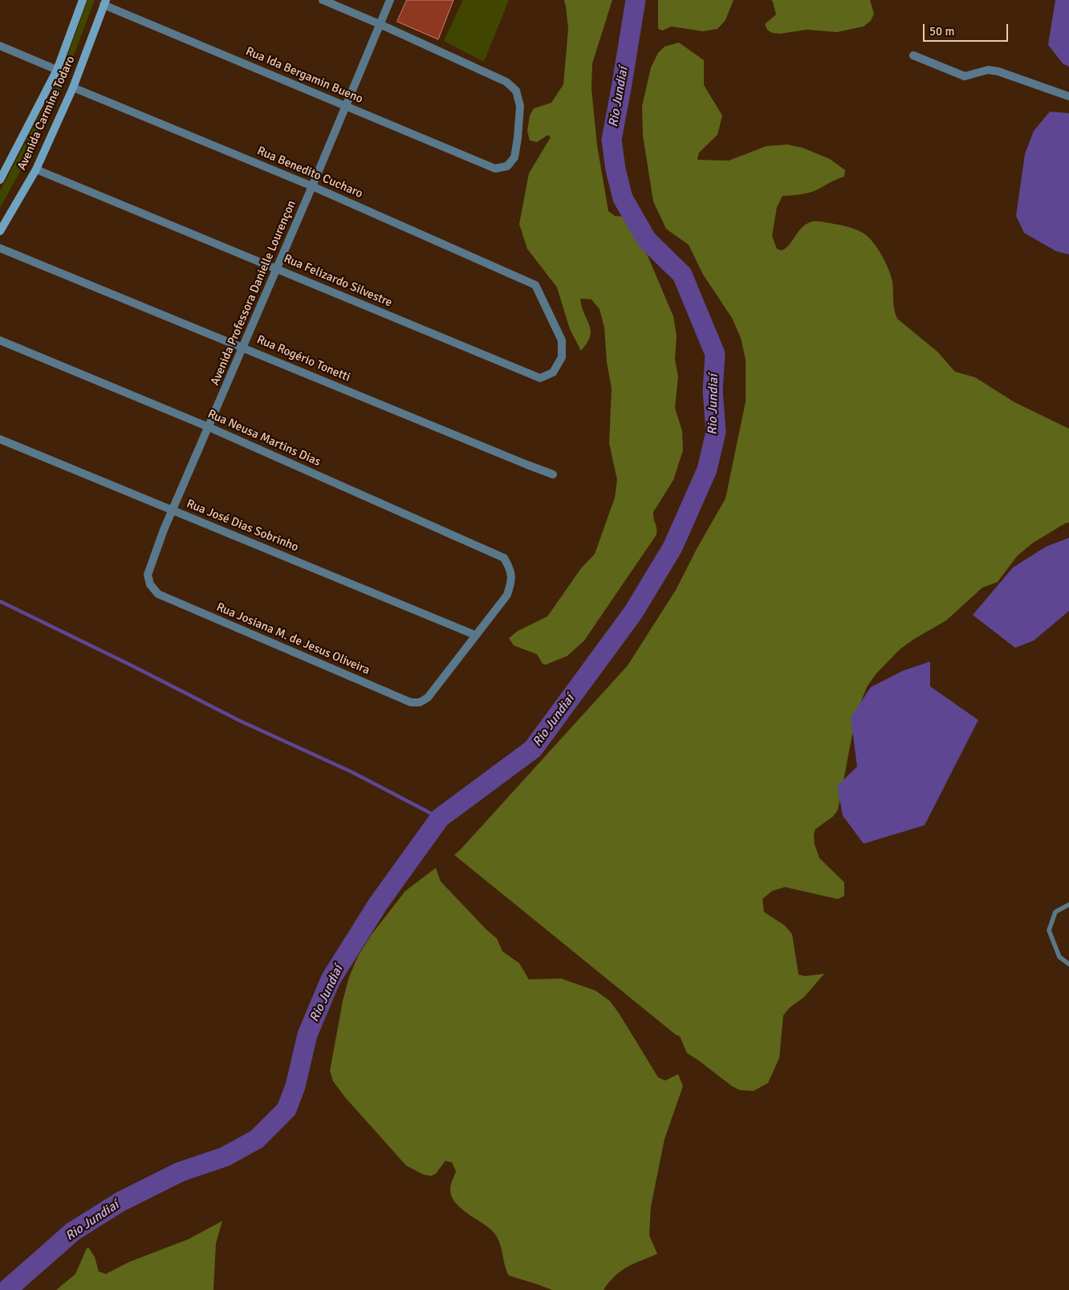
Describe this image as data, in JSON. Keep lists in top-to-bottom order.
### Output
{
  "streets": {
    "main road": ["Avenida Carmine Todaro"],
    "street": [
      "Rua Ida Bergamin Bueno",
      "Rua Benedito Cucharo",
      "Rua Felizardo Silvestre",
      "Avenida Professora Danielle Lourençon",
      "Rua Rogério Tonetti",
      "Rua Neusa Martins Dias",
      "Rua José Dias Sobrinho",
      "Rua Josiana M. de Jesus Oliveira"
    ]
  },
  "crossings": [
    ["Rua Ida Bergamin Bueno", "Avenida Carmine Todaro"],
    ["Rua Ida Bergamin Bueno", "Avenida Professora Danielle Lourençon"],
    ["Avenida Carmine Todaro", "Rua Benedito Cucharo"],
    ["Avenida Carmine Todaro", "Rua Felizardo Silvestre"],
    ["Rua Benedito Cucharo", "Rua Felizardo Silvestre"],
    ["Rua Benedito Cucharo", "Avenida Professora Danielle Lourençon"],
    ["Rua Felizardo Silvestre", "Avenida Professora Danielle Lourençon"],
    ["Avenida Professora Danielle Lourençon", "Rua Rogério Tonetti"],
    ["Avenida Professora Danielle Lourençon", "Rua Neusa Martins Dias"],
    ["Avenida Professora Danielle Lourençon", "Rua José Dias Sobrinho"],
    ["Avenida Professora Danielle Lourençon", "Rua Josiana M. de Jesus Oliveira"],
    ["Rua Neusa Martins Dias", "Rua José Dias Sobrinho"],
    ["Rua Neusa Martins Dias", "Rua Josiana M. de Jesus Oliveira"],
    ["Rua José Dias Sobrinho", "Rua Josiana M. de Jesus Oliveira"]
  ],
  "water": ["Rio Jundiaí"],
  "scale_bar": "50 m"
}
